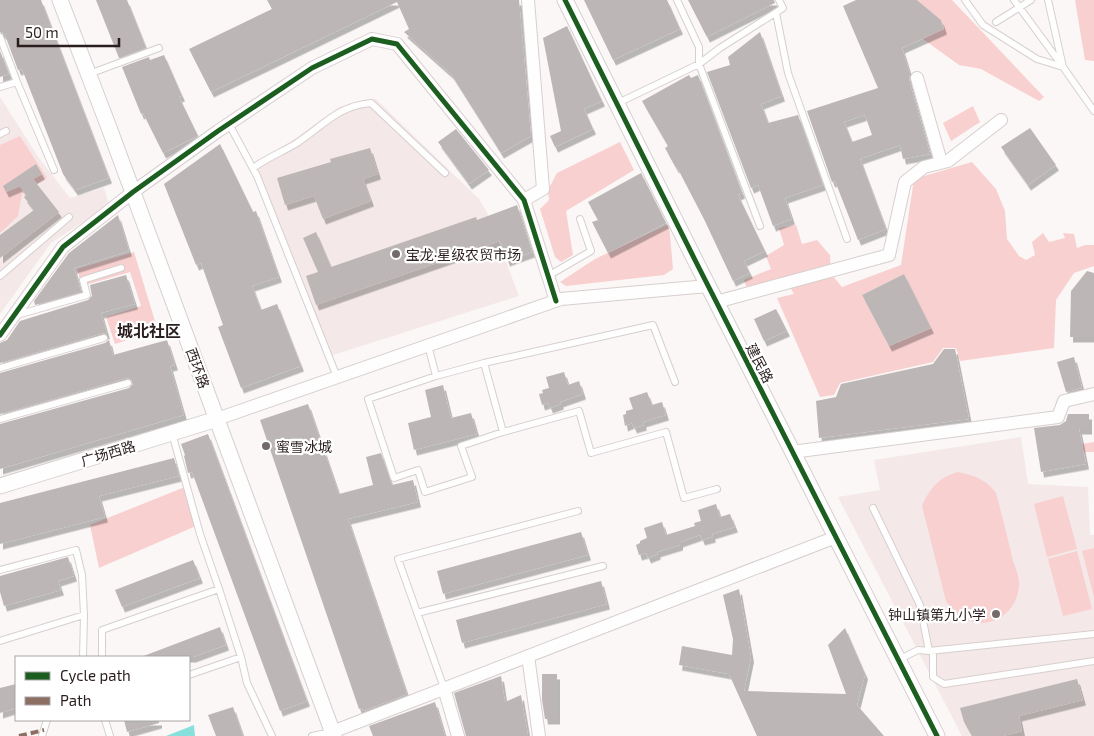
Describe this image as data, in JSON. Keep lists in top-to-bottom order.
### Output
{
  "streets": {
    "street": ["建民路", "西环路", "广场西路"]
  },
  "crossings": [
    ["西环路", "广场西路"]
  ],
  "districts": ["城北社区"],
  "places": ["宝龙·星级农贸市场", "蜜雪冰城", "钟山镇第九小学"],
  "legend": ["Cycle path", "Path"],
  "scale_bar": "50 m"
}
